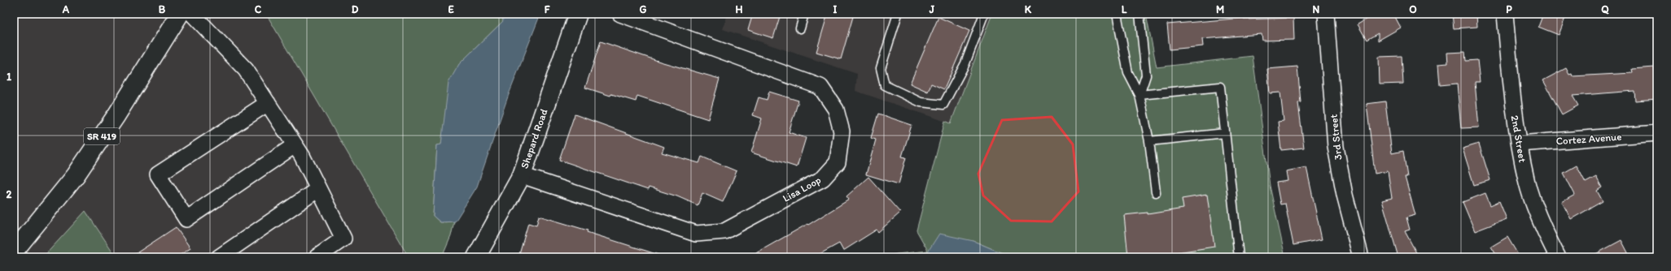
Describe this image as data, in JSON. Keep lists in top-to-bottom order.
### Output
{
  "streets": {
    "main road": ["SR 419", "Shepard Road"],
    "street": [
      "3rd Street",
      "2nd Street",
      "Cortez Avenue",
      "Lisa Loop"
    ]
  },
  "crossings": [
    ["Shepard Road", "Lisa Loop"],
    ["2nd Street", "Cortez Avenue"]
  ],
  "grid": {
    "columns": [
      "A",
      "B",
      "C",
      "D",
      "E",
      "F",
      "G",
      "H",
      "I",
      "J",
      "K",
      "L",
      "M",
      "N",
      "O",
      "P",
      "Q"
    ],
    "rows": ["1", "2"]
  }
}
